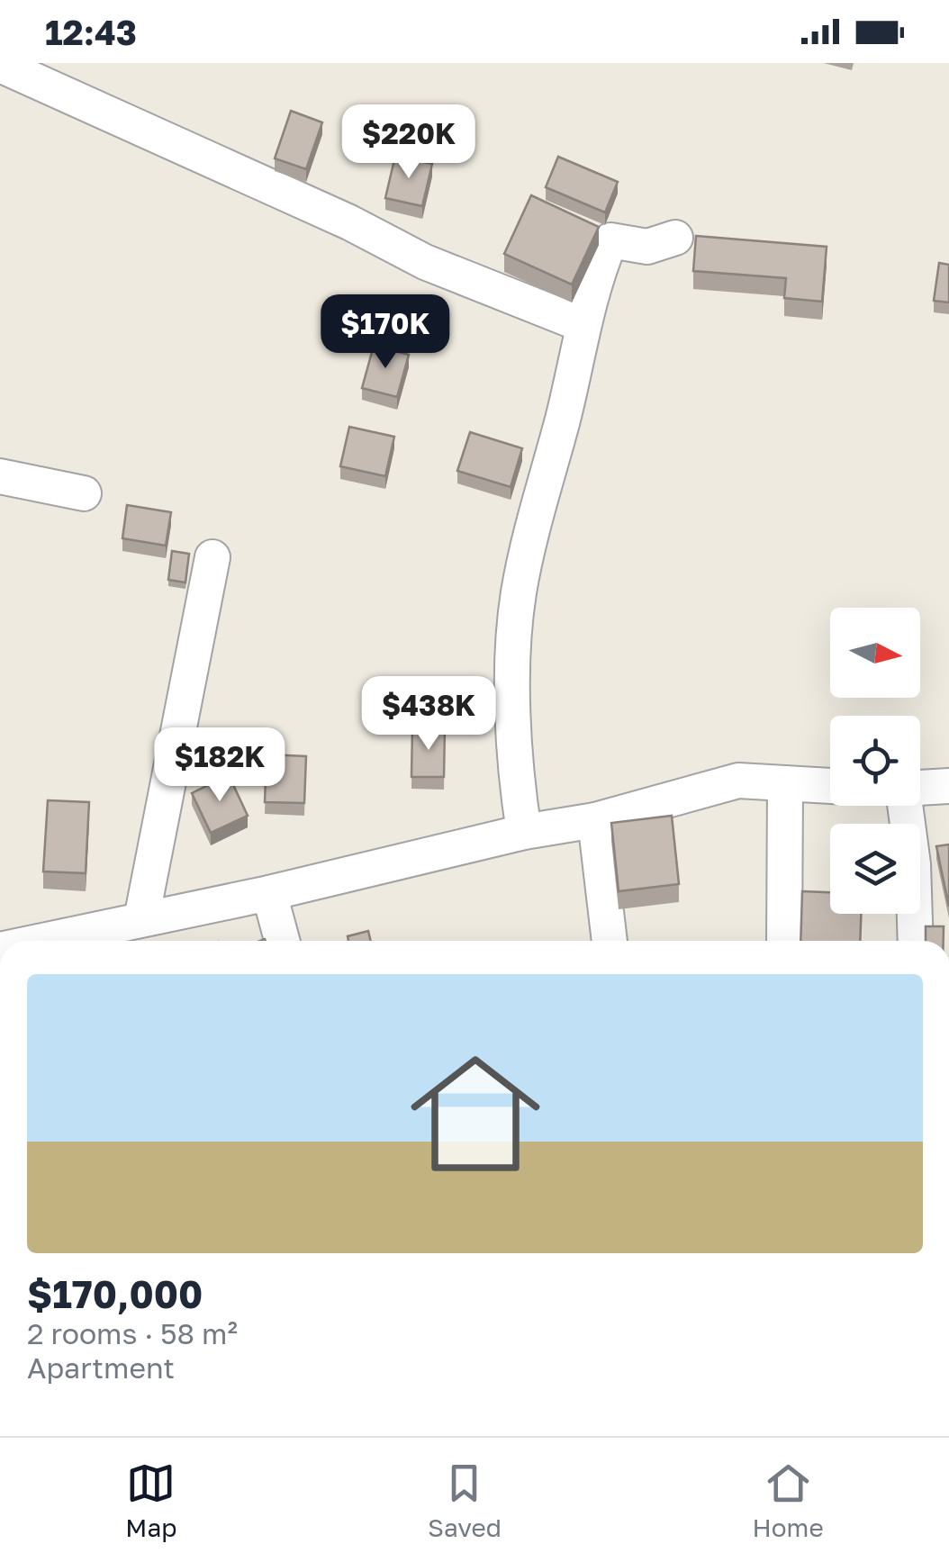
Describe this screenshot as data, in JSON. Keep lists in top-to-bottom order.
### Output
{
  "north": "right",
  "page": {
    "status": "12:43",
    "price": [
      "$220K",
      "$170K",
      "$438K",
      "$182K"
    ],
    "list": [
      {
        "name": "$170,000",
        "note": "2 rooms · 58 m² · Apartment"
      }
    ],
    "tabs": ["Map", "Saved", "Home"]
  }
}
